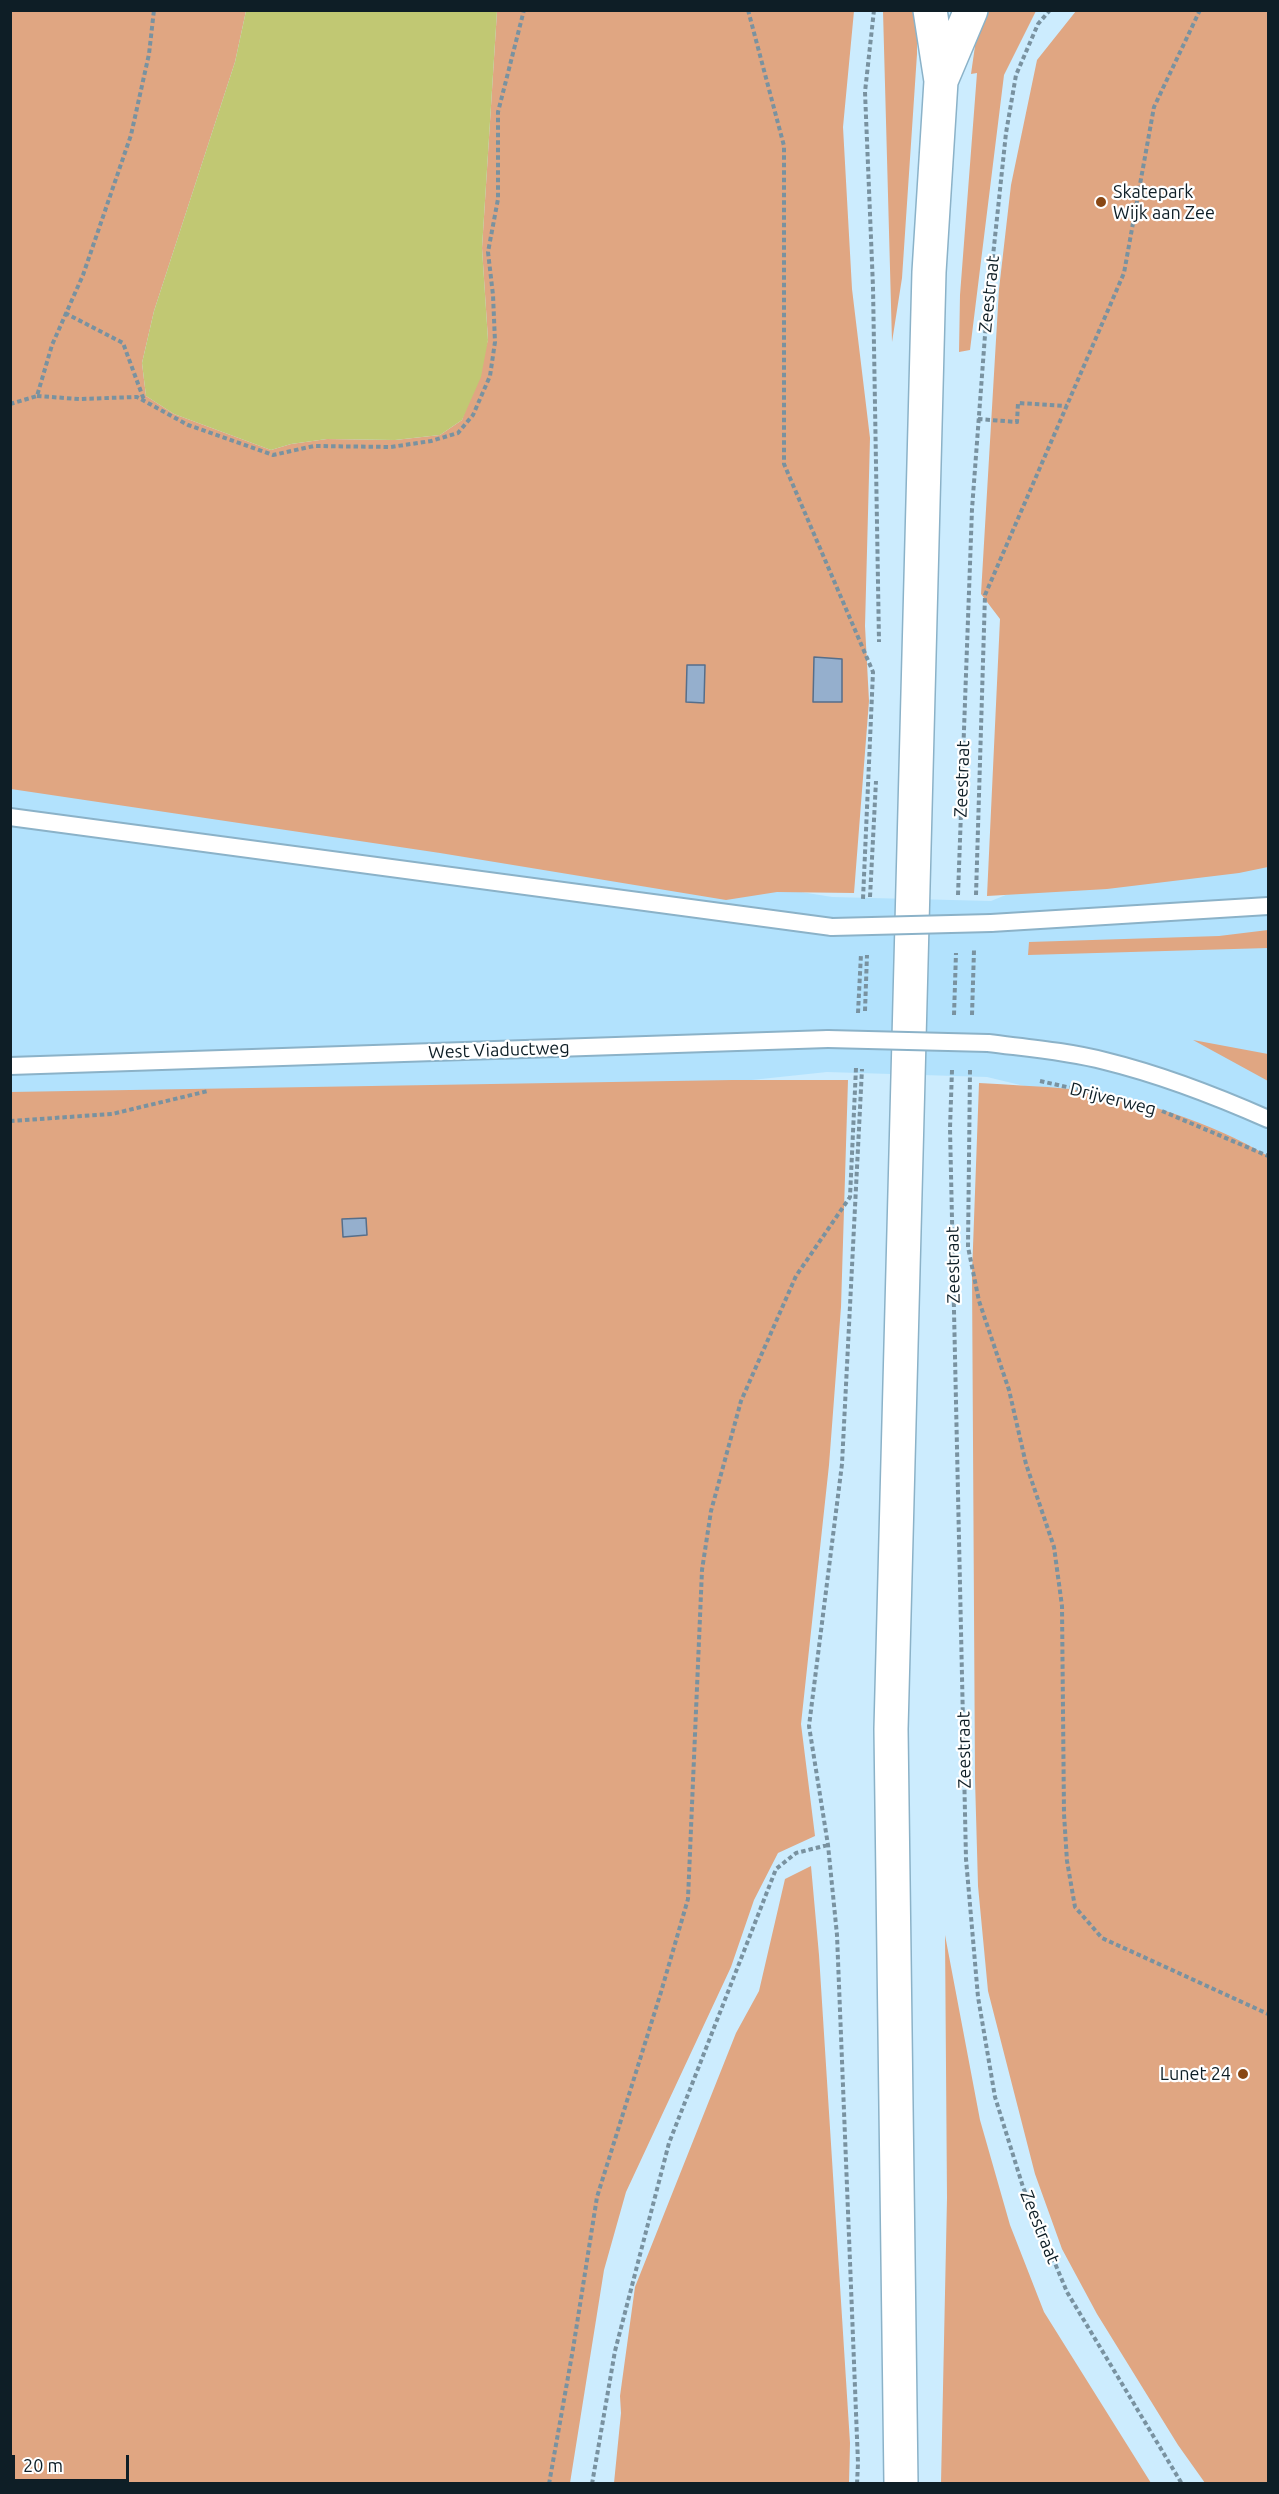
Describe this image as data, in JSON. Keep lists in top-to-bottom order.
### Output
{
  "streets": {
    "lane": ["West Viaductweg", "Drijverweg"],
    "path": ["Zeestraat"]
  },
  "crossings": [
    ["West Viaductweg", "Drijverweg"]
  ],
  "places": ["Skatepark Wijk aan Zee", "Lunet 24"],
  "scale_bar": "20 m"
}
